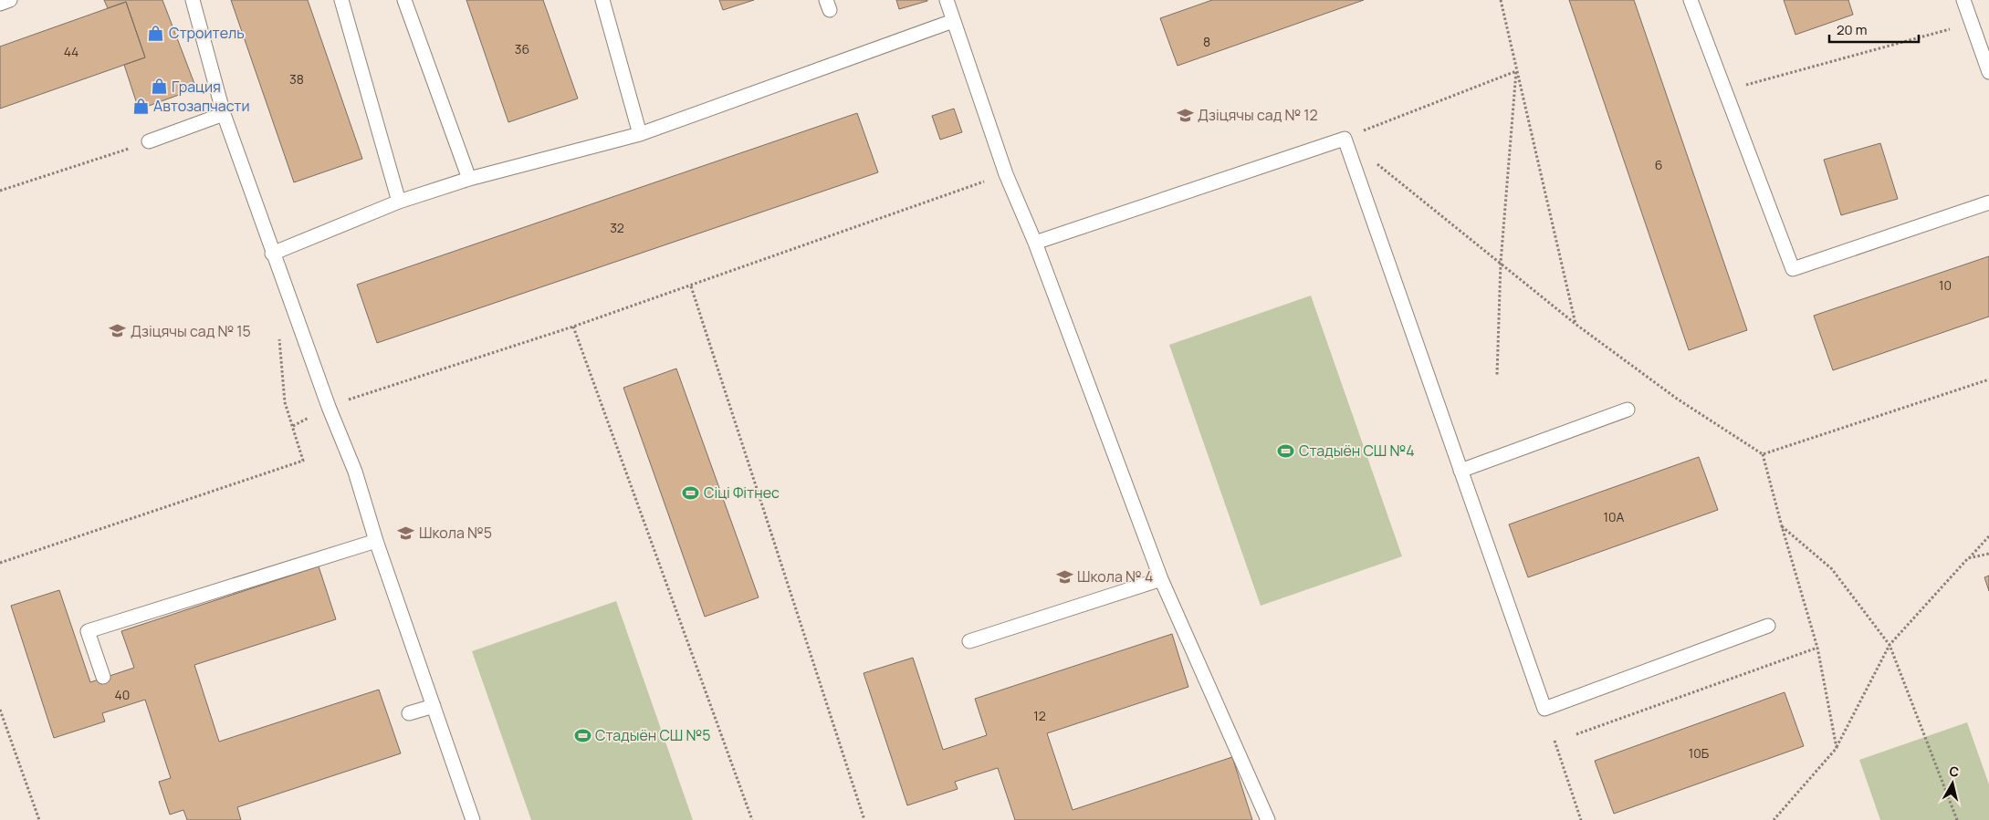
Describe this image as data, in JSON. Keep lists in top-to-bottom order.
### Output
{
  "places": {
    "shop": ["Строитель", "Грация", "Автозапчасти"],
    "school or university": [
      "Дзіцячы сад № 12",
      "Дзіцячы сад № 15",
      "Школа №5",
      "Школа № 4"
    ],
    "sports": ["Стадыён СШ №4", "Сіці Фітнес", "Стадыён СШ №5"]
  },
  "house_numbers": [
    "8",
    "36",
    "44",
    "38",
    "6",
    "32",
    "10",
    "10А",
    "40",
    "12",
    "10Б"
  ],
  "scale_bar": "20 m",
  "north": "top"
}
